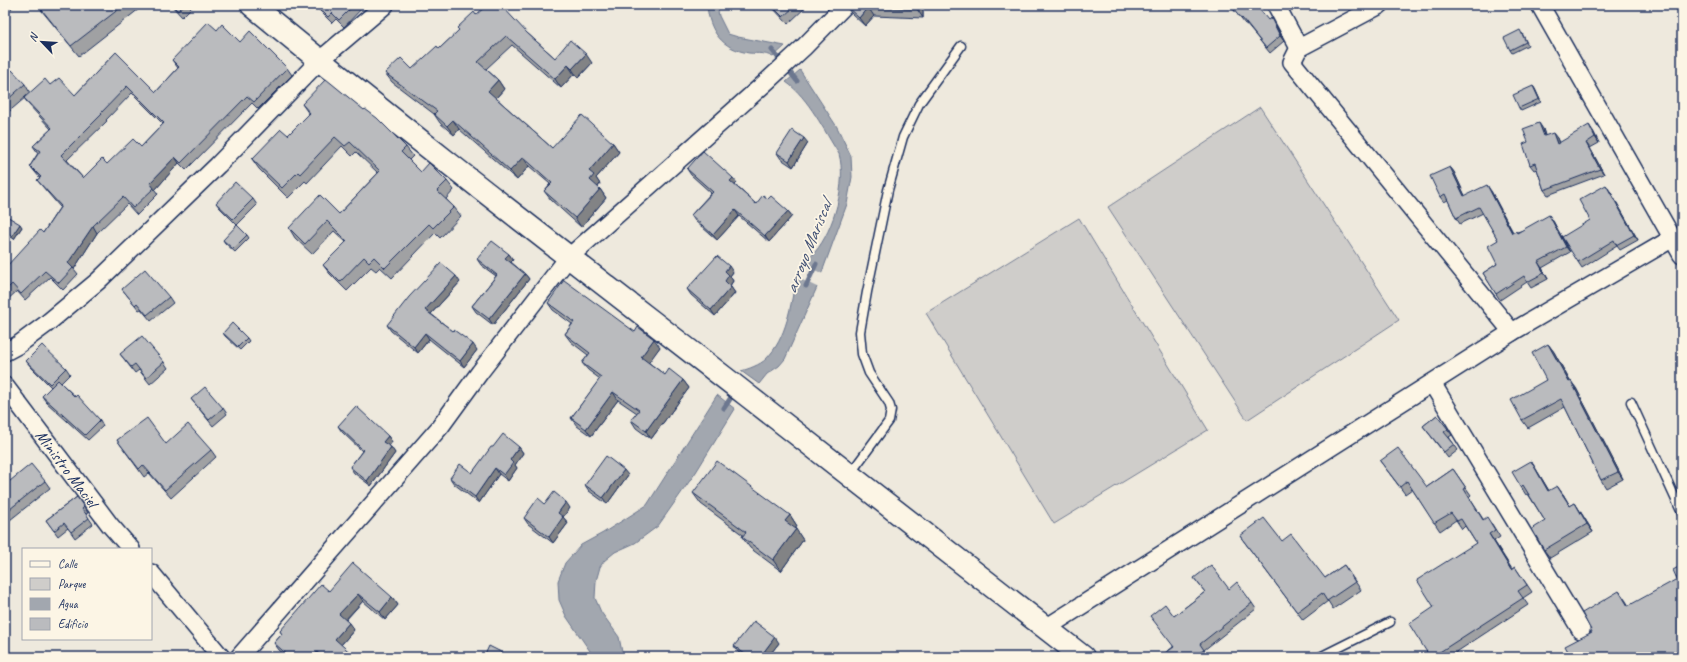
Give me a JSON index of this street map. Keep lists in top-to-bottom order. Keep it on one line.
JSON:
{"streets":{"street":["Ministro Maciel"]},"water":["arroyo Mariscal"],"legend":["Calle","Parque","Agua","Edificio"],"north":"top left"}
